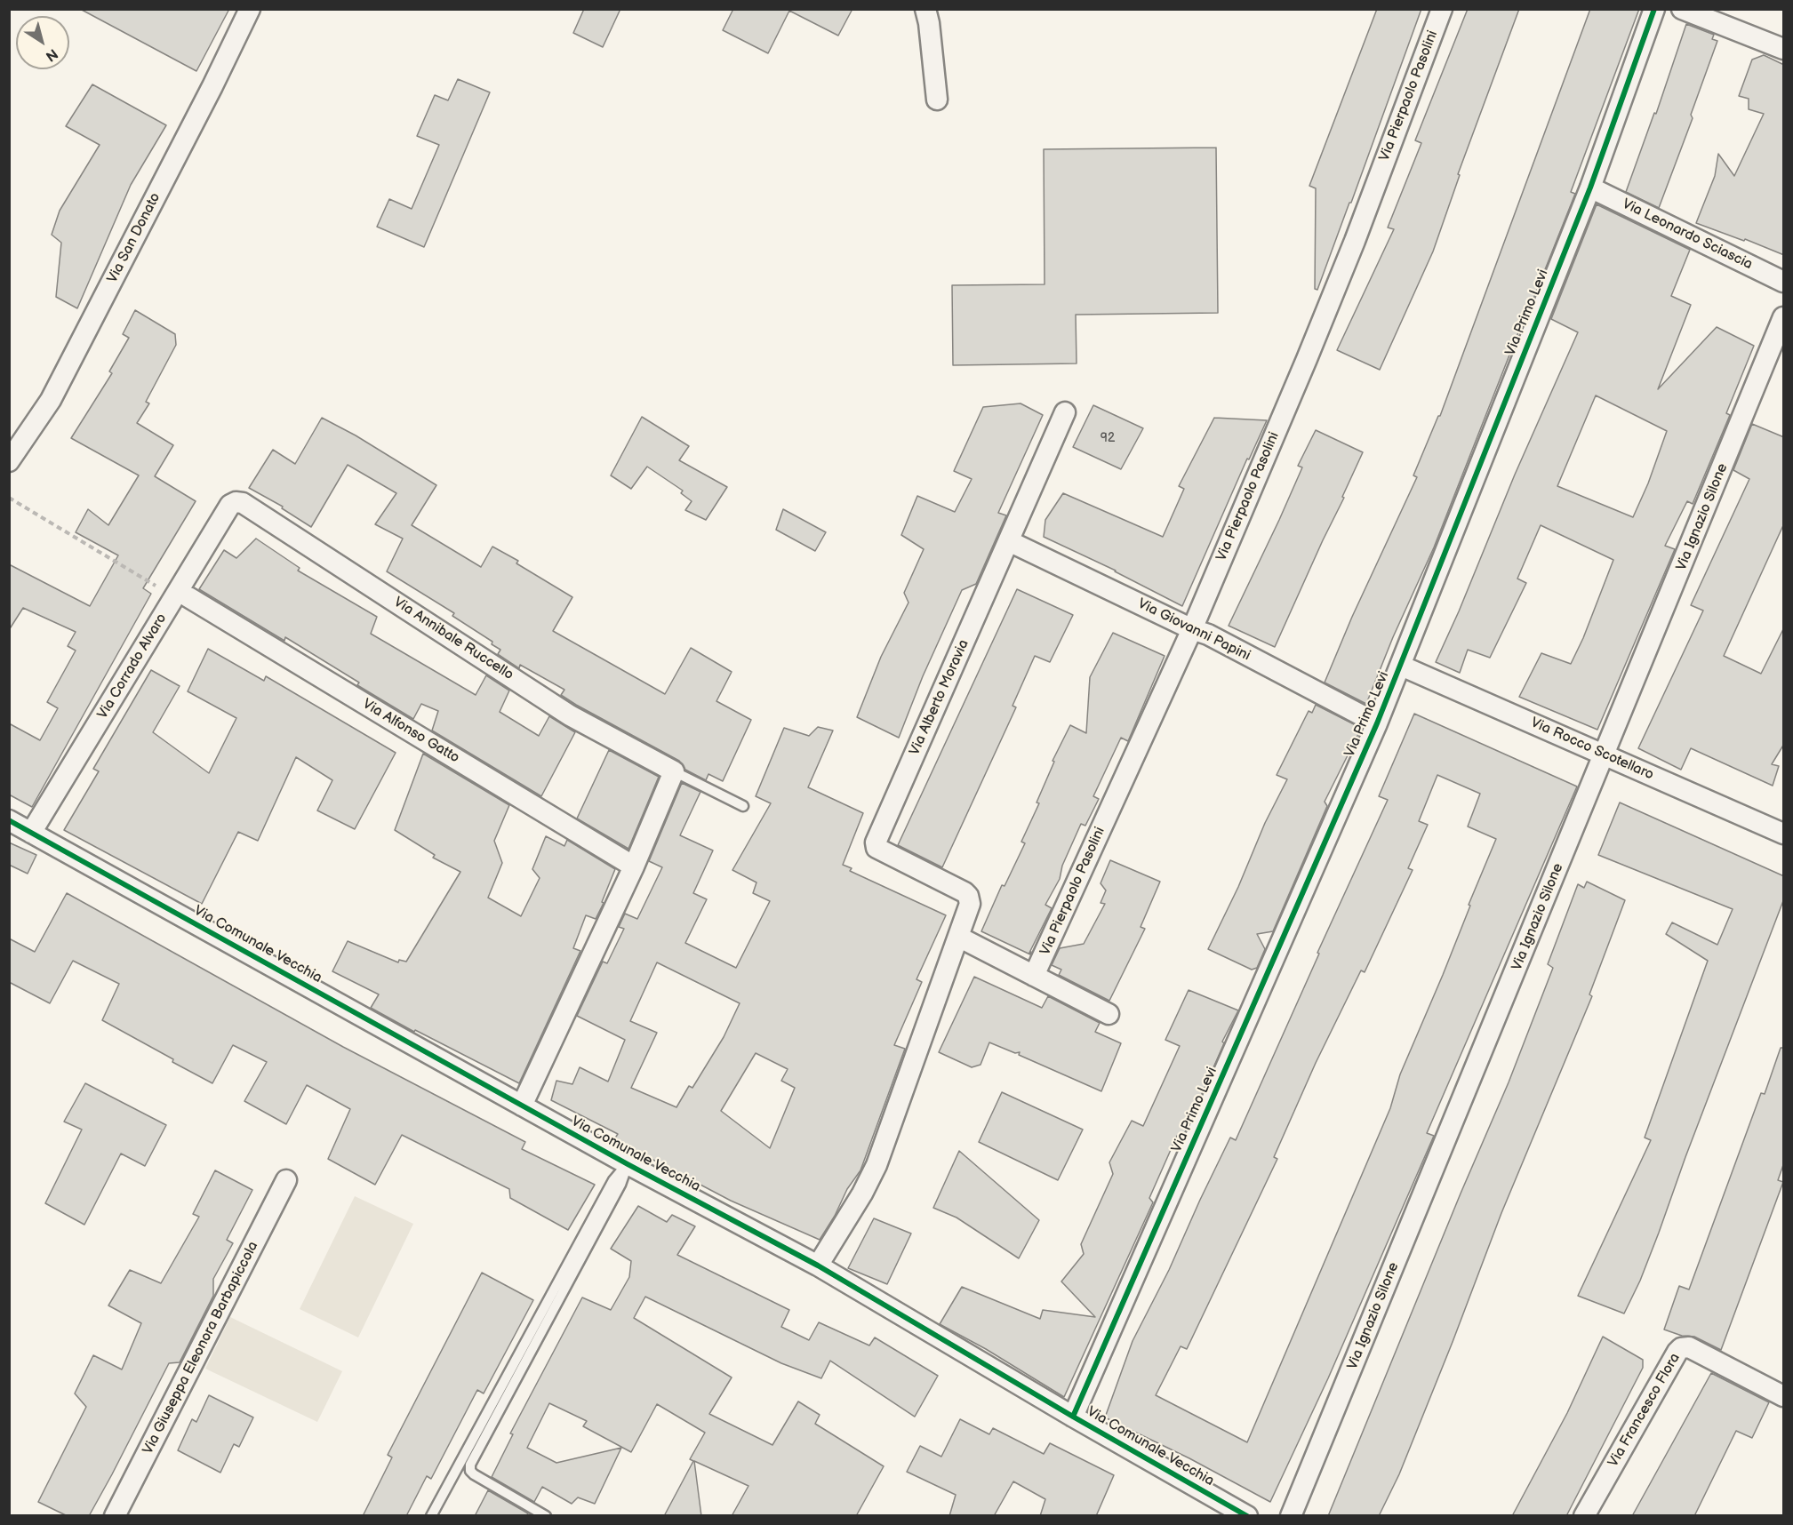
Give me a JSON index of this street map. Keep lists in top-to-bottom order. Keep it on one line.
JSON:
{"streets":{"street":["Via Pierpaolo Pasolini","Via Leonardo Sciascia","Via San Donato","Via Primo Levi","Via Ignazio Silone","Via Giovanni Papini","Via Annibale Ruccello","Via Corrado Alvaro","Via Alberto Moravia","Via Alfonso Gatto","Via Rocco Scotellaro","Via Comunale Vecchia","Via Giuseppa Eleonora Barbapiccola","Via Francesco Flora"]},"crossings":[["Via Pierpaolo Pasolini","Via Giovanni Papini"],["Via Leonardo Sciascia","Via Primo Levi"],["Via Primo Levi","Via Giovanni Papini"],["Via Primo Levi","Via Rocco Scotellaro"],["Via Primo Levi","Via Comunale Vecchia"],["Via Ignazio Silone","Via Rocco Scotellaro"],["Via Giovanni Papini","Via Alberto Moravia"],["Via Annibale Ruccello","Via Corrado Alvaro"],["Via Corrado Alvaro","Via Alfonso Gatto"],["Via Corrado Alvaro","Via Comunale Vecchia"],["Via Alberto Moravia","Via Comunale Vecchia"]],"house_numbers":["92"],"north":"bottom right"}
